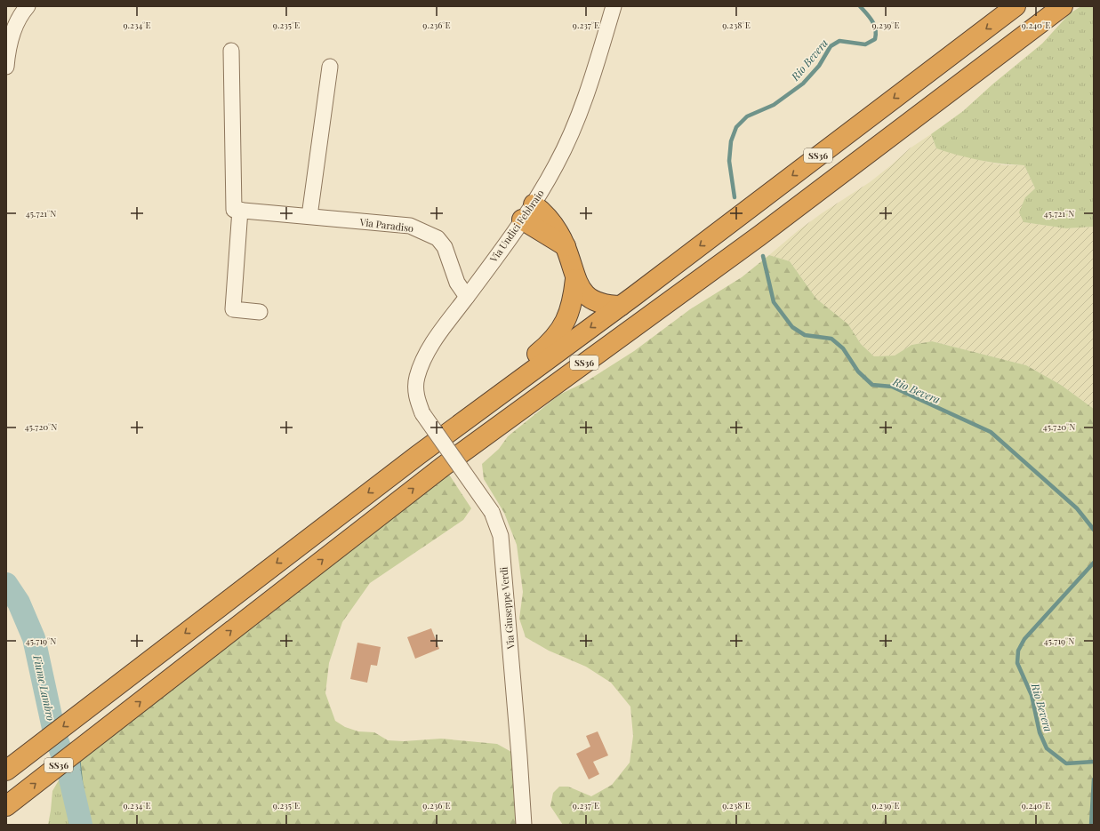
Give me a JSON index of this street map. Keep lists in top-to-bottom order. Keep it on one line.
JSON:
{"streets":{"highway":["SS36"],"street":["Via Paradiso","Via Undici Febbraio","Via Giuseppe Verdi"]},"crossings":[["Via Paradiso","Via Undici Febbraio"],["Via Undici Febbraio","Via Giuseppe Verdi"]],"water":["Rio Bevera","Fiume Lambro"],"coordinates":["9.234°E","9.235°E","9.236°E","9.237°E","9.238°E","9.239°E","9.240°E","45.721°N","45.720°N","45.719°N"]}
